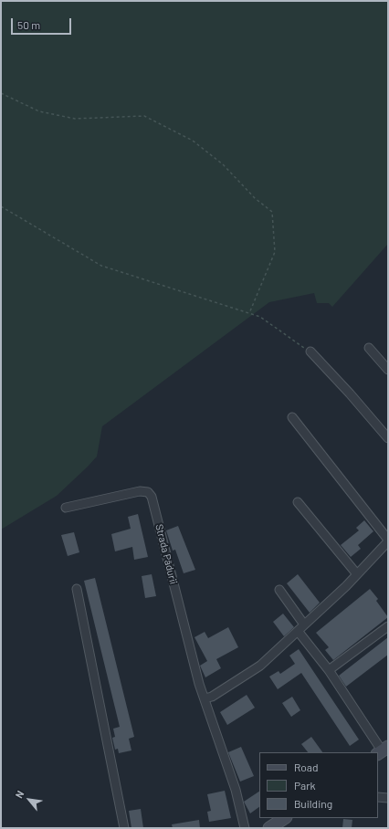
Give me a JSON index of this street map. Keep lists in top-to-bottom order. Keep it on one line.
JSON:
{"streets":{"street":["Strada Pădurii"]},"legend":["Road","Park","Building"],"scale_bar":"50 m","north":"top left"}
